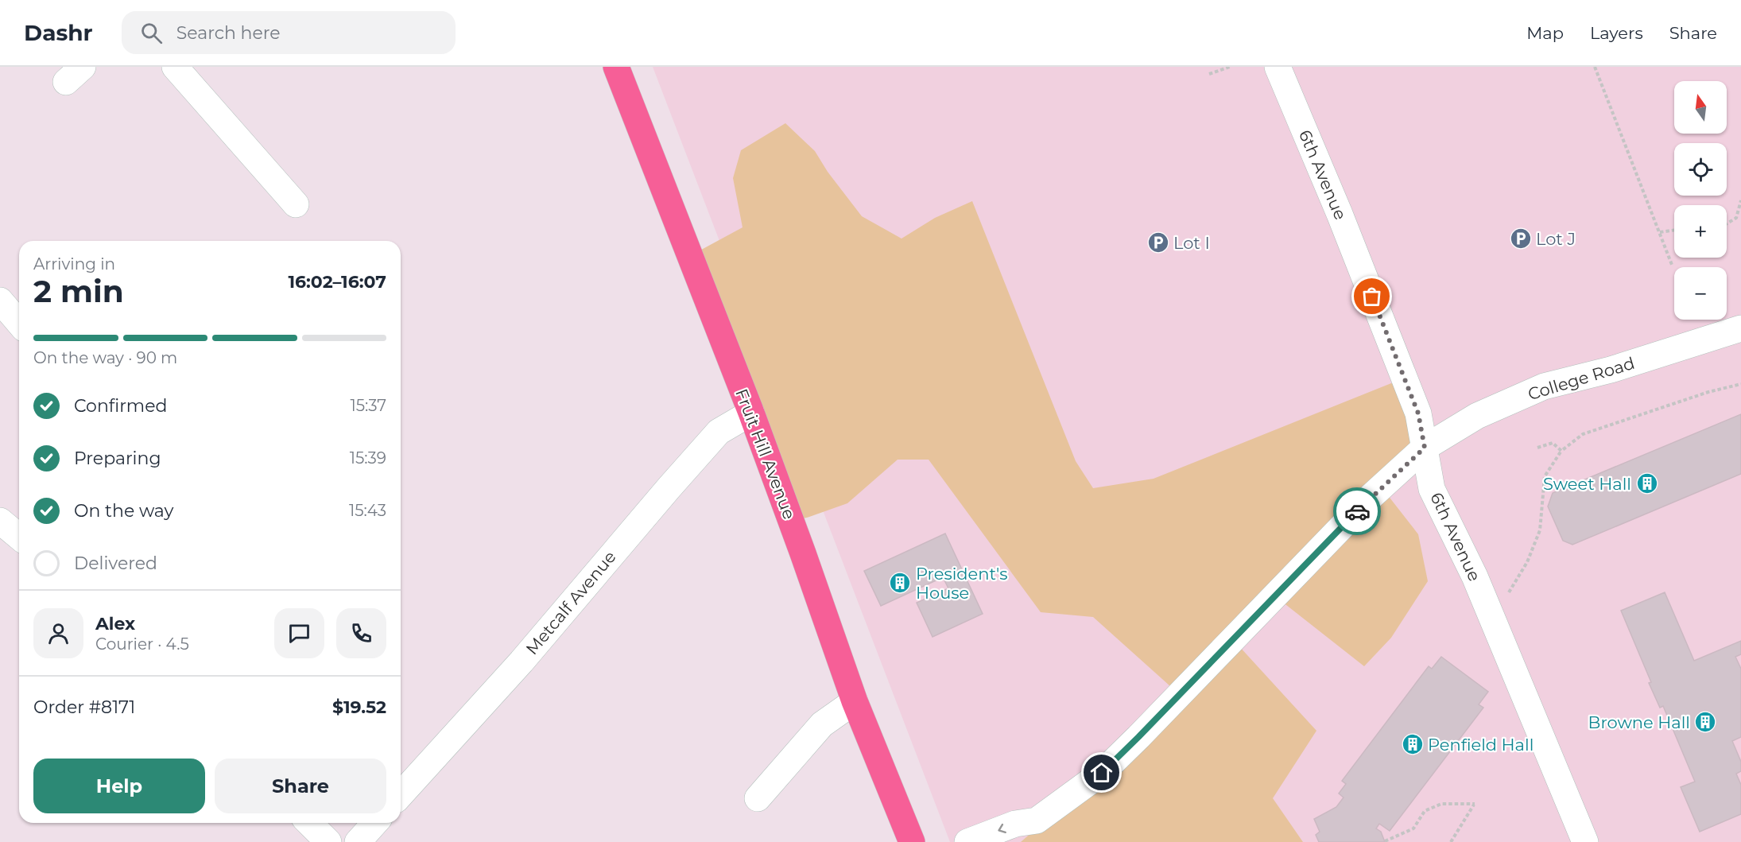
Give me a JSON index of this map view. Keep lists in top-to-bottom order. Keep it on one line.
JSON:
{"streets":{"main road":["Fruit Hill Avenue"],"street":["6th Avenue","College Road","Metcalf Avenue"]},"crossings":[["6th Avenue","College Road"],["Fruit Hill Avenue","Metcalf Avenue"]],"places":{"parking":["Lot J","Lot I"],"building":["Sweet Hall","President's House","Browne Hall","Penfield Hall"]},"north":"top","page":{"header":"Dashr","search":"Search here","nav":["Map","Layers","Share"],"map_buttons":["+","−"],"heading":["2 min","Arriving in","16:02–16:07"],"panel":["Alex","Courier · 4.5","Order #8171","$19.52"],"bar":"On the way · 90 m","list":[["Confirmed","15:37"],["Preparing","15:39"],["On the way","15:43"],"Delivered"],"buttons":["Help","Share"]}}
